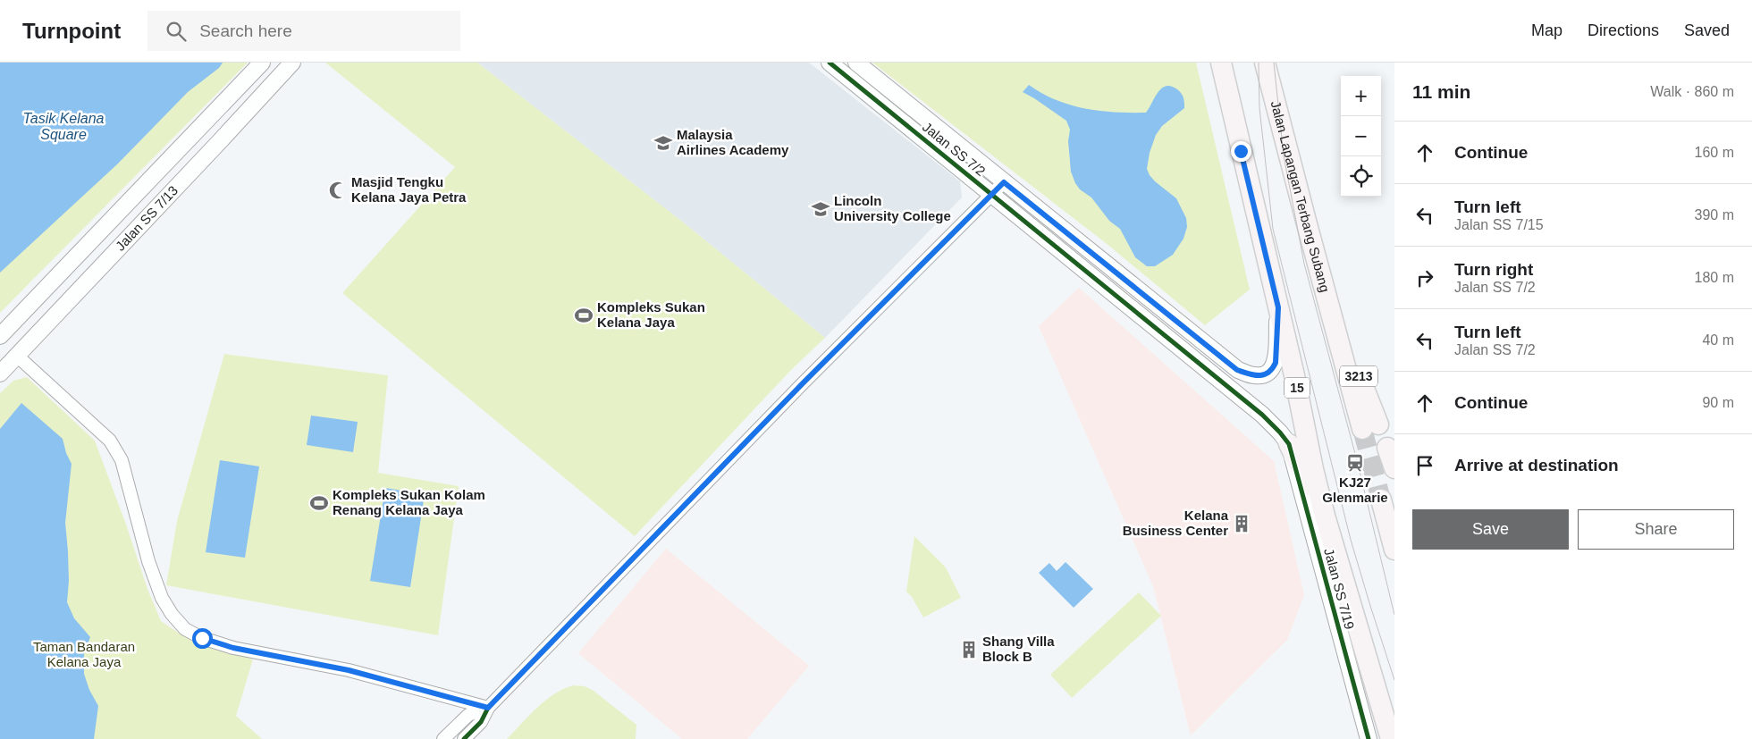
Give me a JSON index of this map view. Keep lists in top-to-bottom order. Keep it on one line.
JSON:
{"streets":{"main road":["Jalan Lapangan Terbang Subang","3213","15"],"street":["Jalan SS 7/2","Jalan SS 7/13","Jalan SS 7/19"]},"crossings":[["Jalan SS 7/2","15"],["Jalan SS 7/2","Jalan SS 7/19"]],"water":["Tasik Kelana Square"],"parks":["Taman Bandaran Kelana Jaya"],"places":{"school or university":["Malaysia Airlines Academy","Lincoln University College"],"mosque":["Masjid Tengku Kelana Jaya Petra"],"sports":["Kompleks Sukan Kelana Jaya","Kompleks Sukan Kolam Renang Kelana Jaya"],"station":["KJ27 Glenmarie"],"building":["Kelana Business Center","Shang Villa Block B"]},"page":{"header":"Turnpoint","search":"Search here","nav":["Map","Directions","Saved"],"heading":["11 min","Walk · 860 m"],"map_buttons":["+","−"],"list":[["Continue","160 m"],["Turn left","Jalan SS 7/15","390 m"],["Turn right","Jalan SS 7/2","180 m"],["Turn left","Jalan SS 7/2","40 m"],["Continue","90 m"],"Arrive at destination"],"buttons":["Save","Share"]}}
